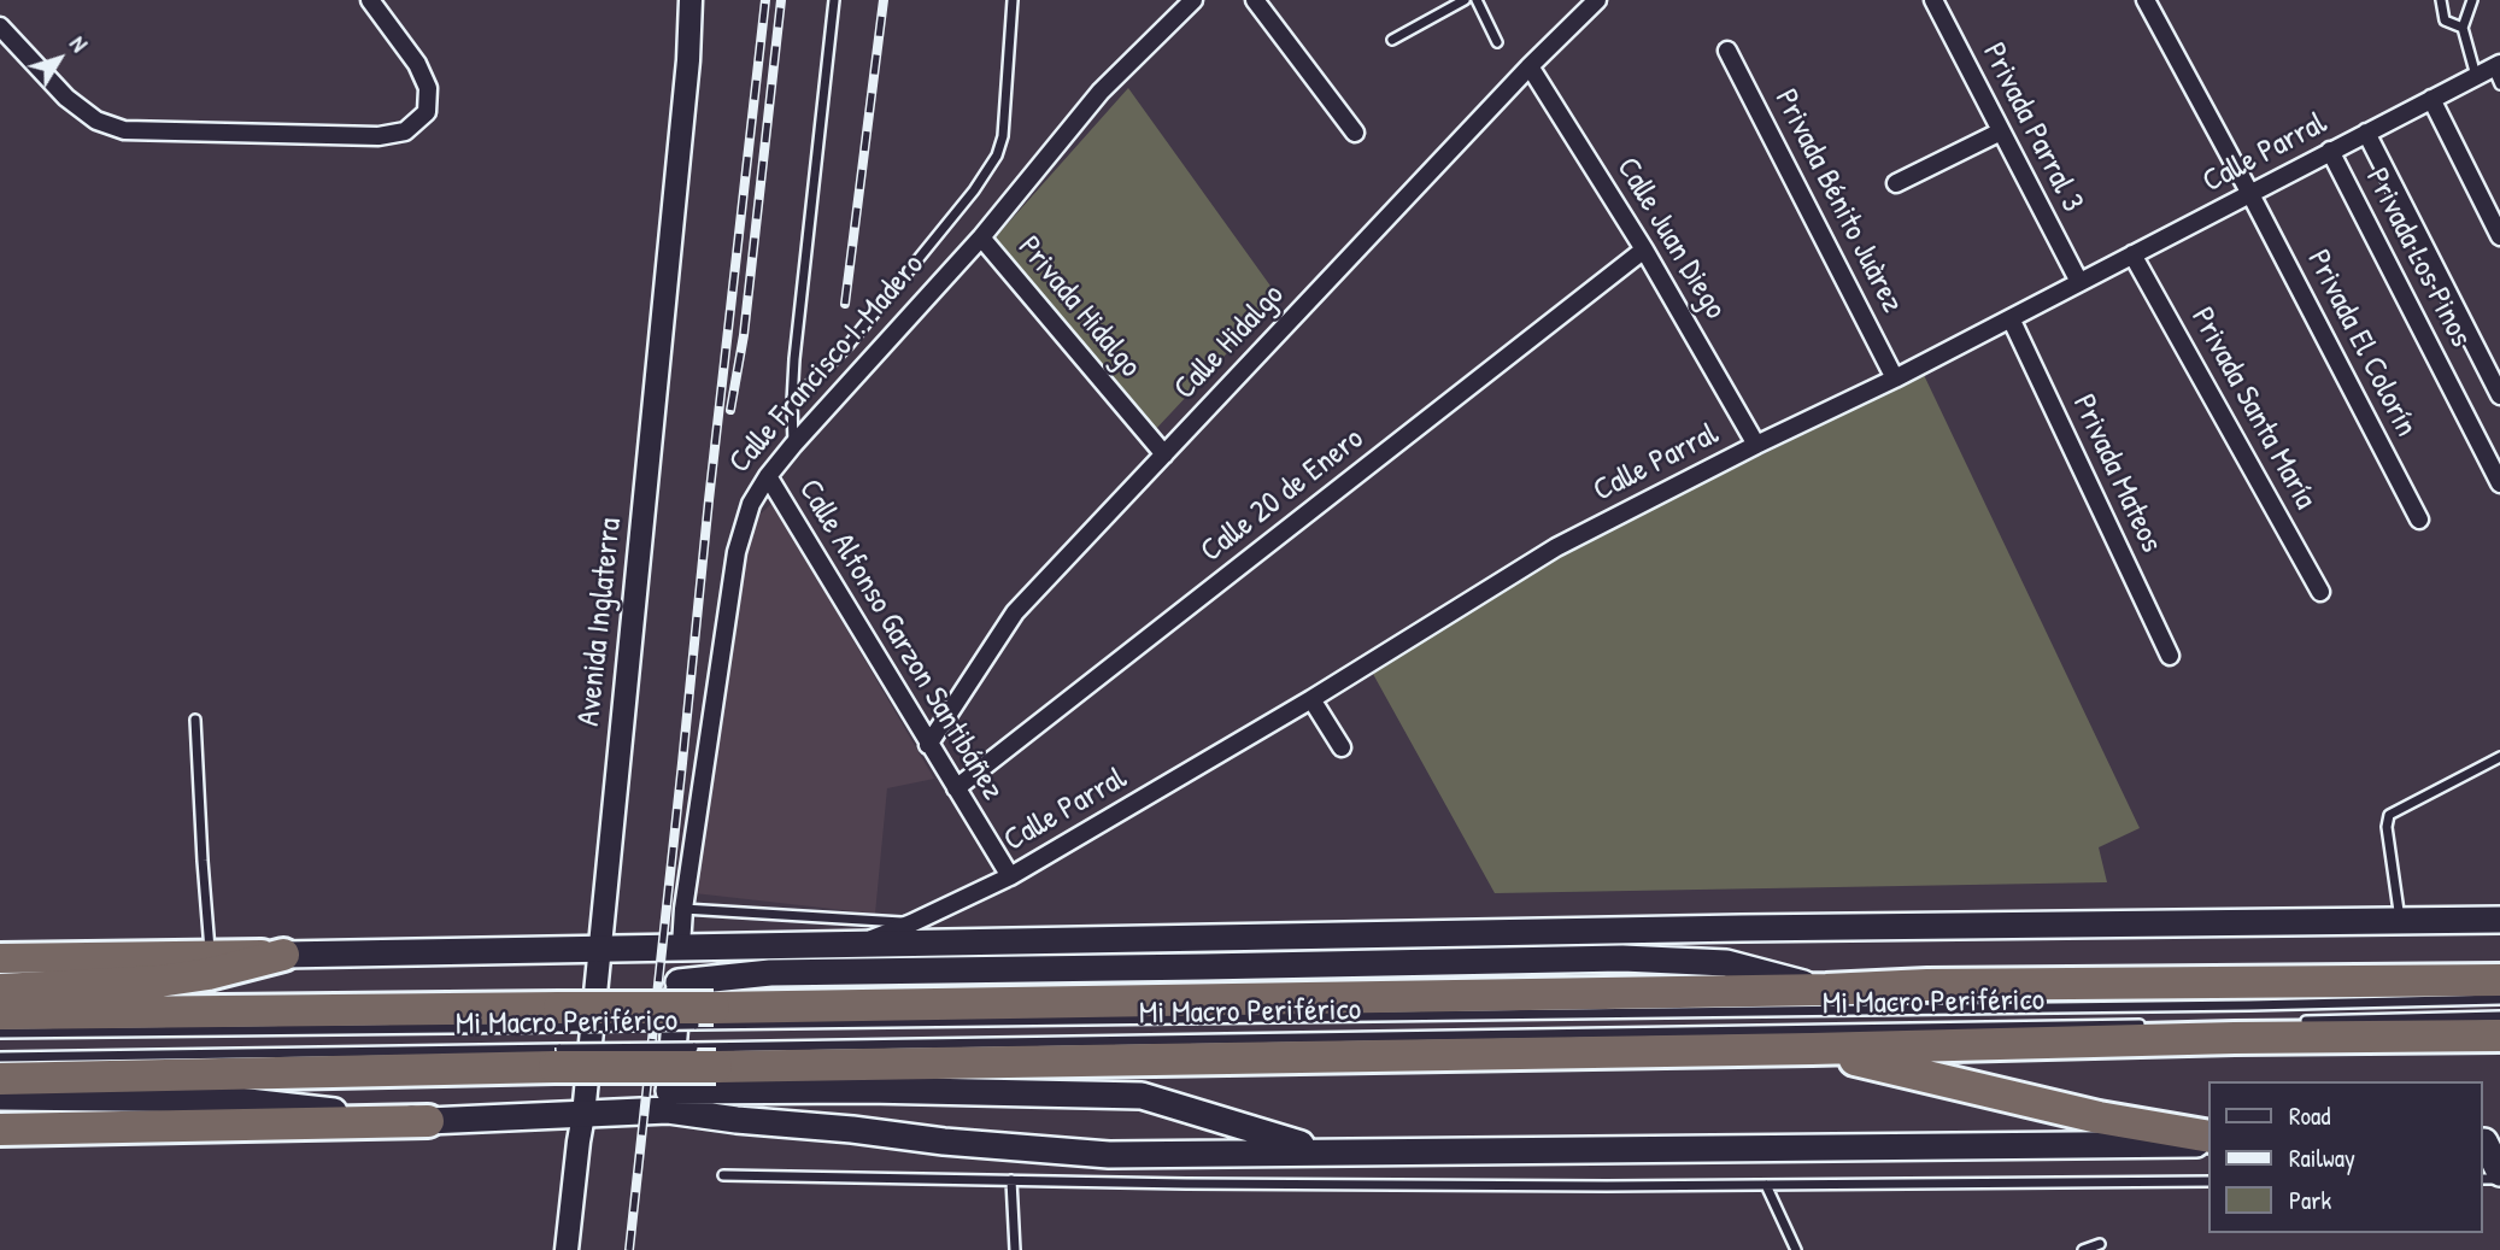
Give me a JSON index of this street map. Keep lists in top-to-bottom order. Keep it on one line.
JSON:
{"streets":{"main road":["Calle Francisco I. Madero"],"street":["Privada Parral 3","Calle Parral","Privada Bénito Juàrez","Calle Juan Diego","Privada Los Pinos","Privada Hidalgo","Calle Hidalgo","Privada El Colorín","Privada Santa María","Privada Mateos","Calle 20 de Enero","Avenida Inglaterra","Calle Alfonso Garzon Santibáñez"],"lane":["Mi Macro Periférico"]},"crossings":[["Privada Parral 3","Calle Parral"],["Calle Parral","Privada Bénito Juàrez"],["Calle Parral","Calle Juan Diego"],["Calle Parral","Privada Los Pinos"],["Calle Parral","Privada El Colorín"],["Calle Parral","Privada Santa María"],["Calle Parral","Privada Mateos"],["Calle Parral","Calle Alfonso Garzon Santibáñez"],["Calle Juan Diego","Calle Hidalgo"],["Calle Juan Diego","Calle 20 de Enero"],["Privada Hidalgo","Calle Hidalgo"],["Privada Hidalgo","Calle Francisco I. Madero"],["Calle Hidalgo","Calle Alfonso Garzon Santibáñez"],["Calle Francisco I. Madero","Calle Alfonso Garzon Santibáñez"],["Calle 20 de Enero","Calle Alfonso Garzon Santibáñez"]],"legend":["Road","Railway","Park"],"north":"top right"}
